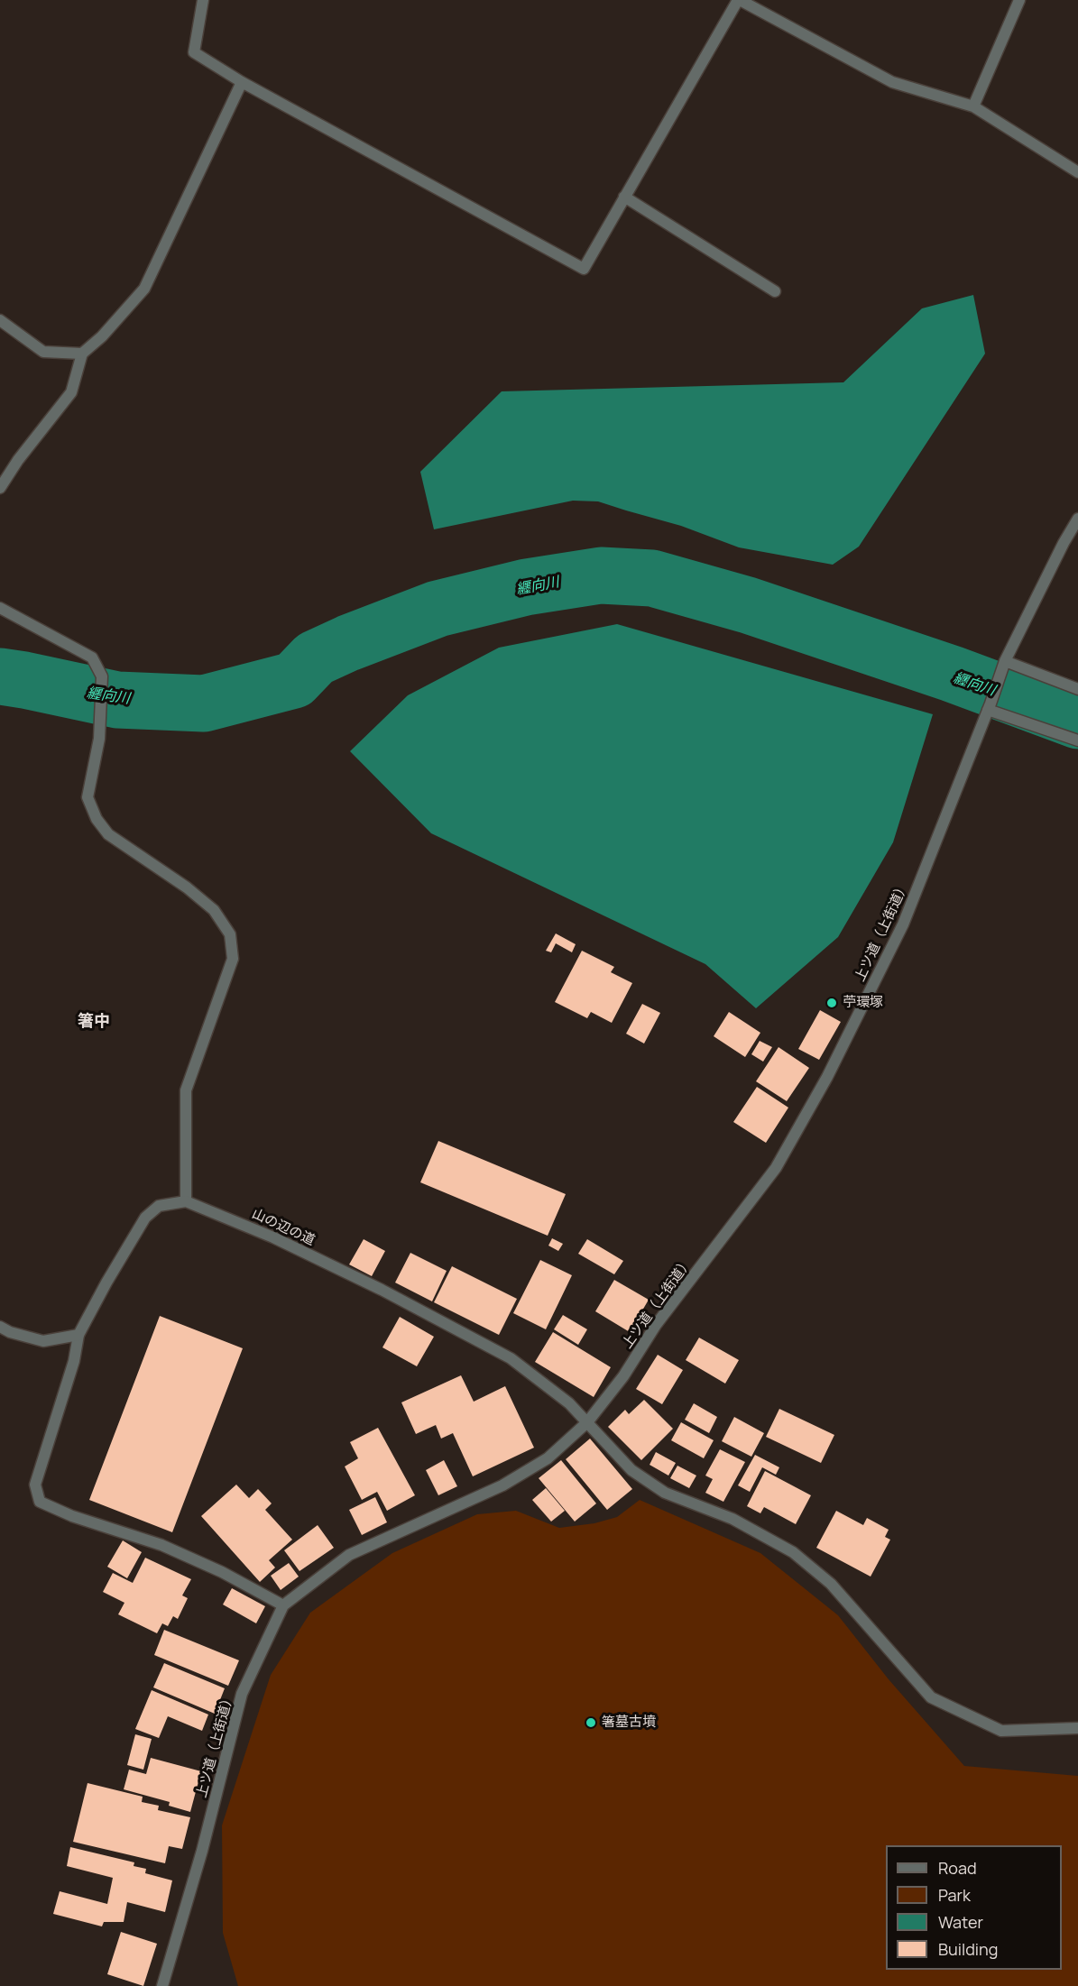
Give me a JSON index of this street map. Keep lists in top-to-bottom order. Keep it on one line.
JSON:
{"streets":{"street":["上ツ道（上街道）","山の辺の道"]},"crossings":[["上ツ道（上街道）","山の辺の道"]],"districts":["箸中"],"water":["纒向川"],"places":["苧環塚","箸墓古墳"],"legend":["Road","Park","Water","Building"]}
